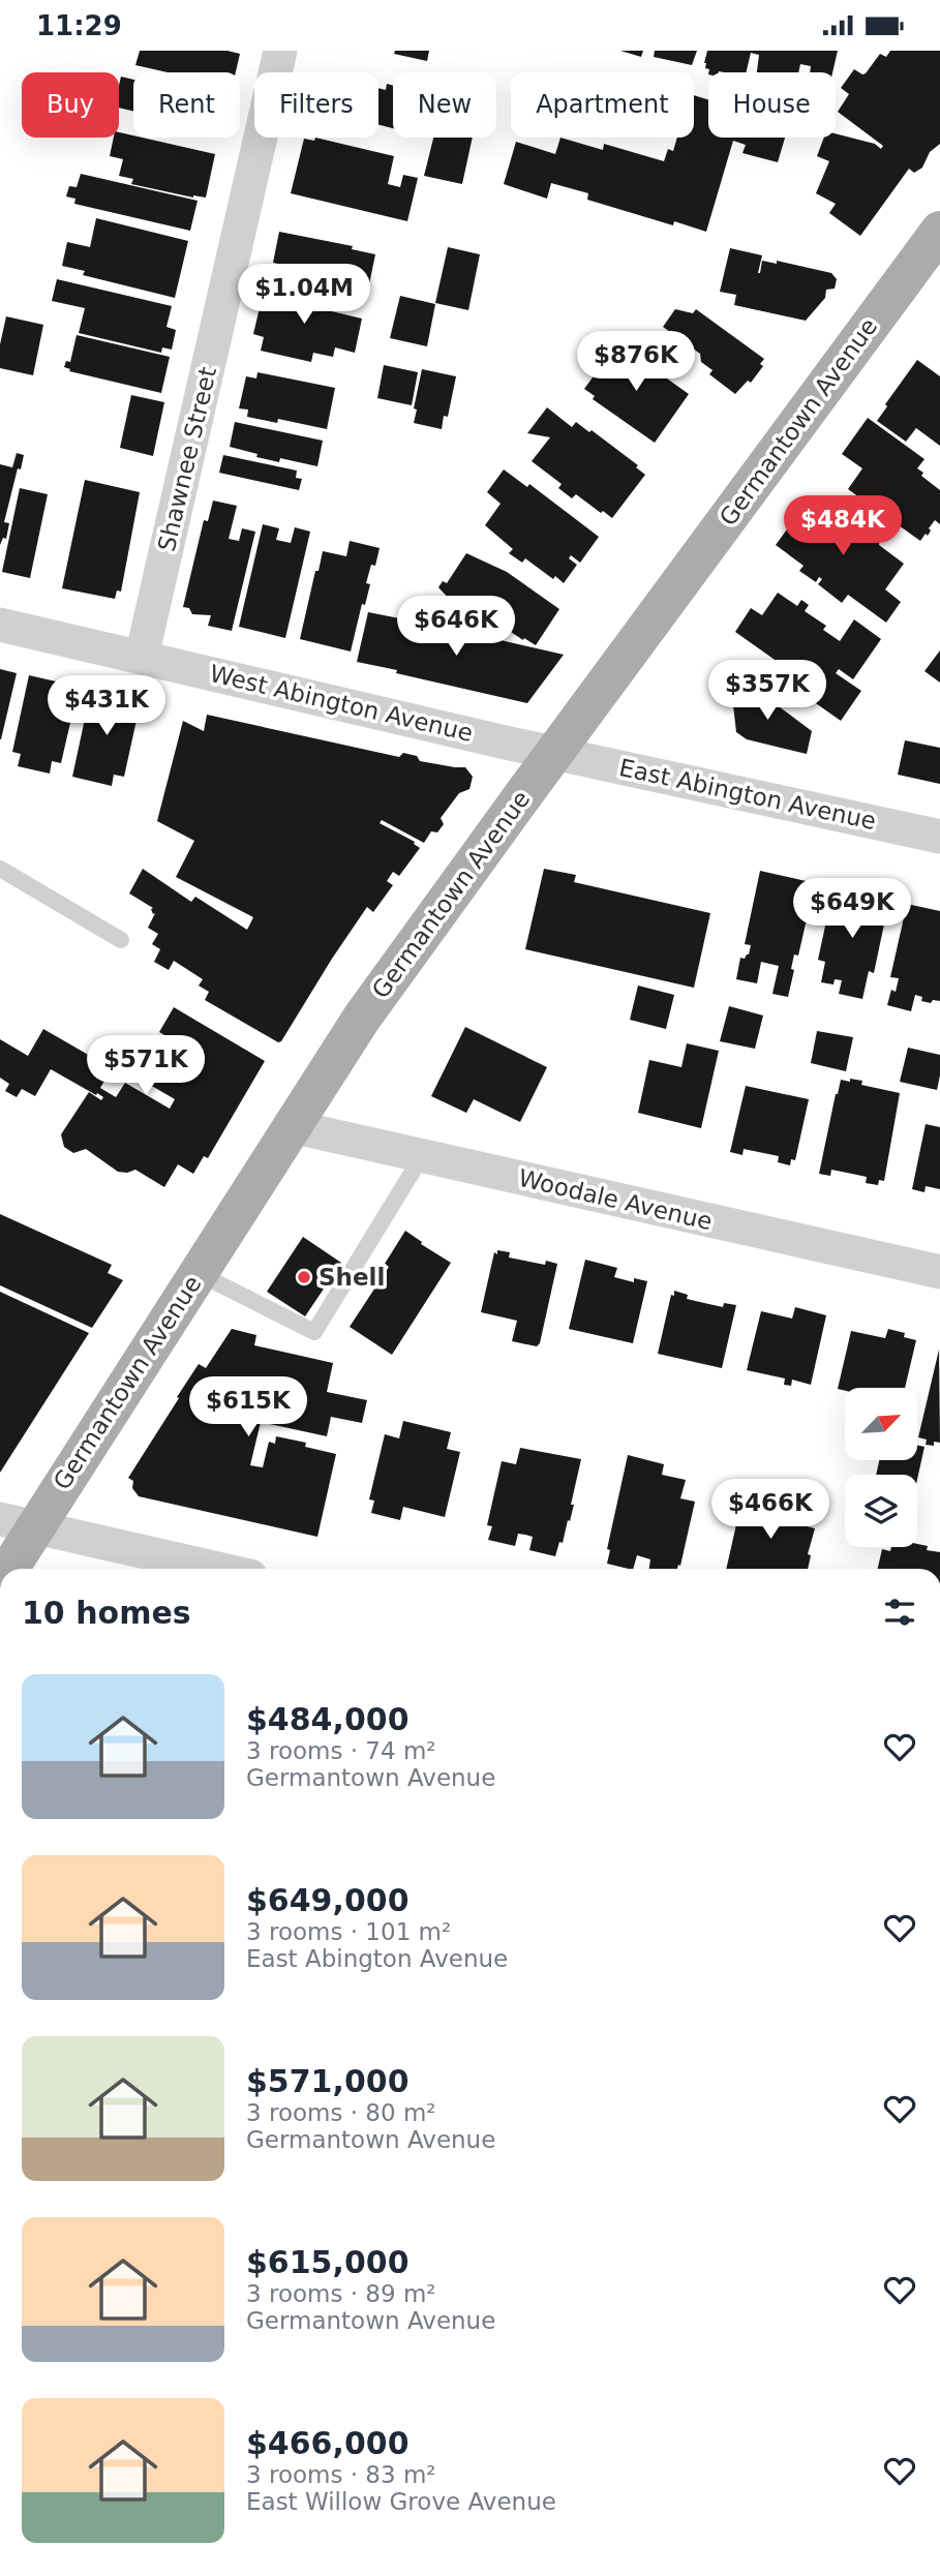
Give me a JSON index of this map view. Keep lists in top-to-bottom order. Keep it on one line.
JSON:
{"streets":{"main road":["Germantown Avenue"],"street":["Shawnee Street","West Abington Avenue","East Abington Avenue","Woodale Avenue"]},"crossings":[["Germantown Avenue","West Abington Avenue"],["Germantown Avenue","East Abington Avenue"],["Germantown Avenue","Woodale Avenue"],["Shawnee Street","West Abington Avenue"],["West Abington Avenue","East Abington Avenue"]],"places":["Shell"],"north":"top right","page":{"status":"11:29","chip":["Buy","Rent","Filters","New","Apartment","House"],"price":["$1.04M","$876K","$484K","$646K","$357K","$431K","$649K","$571K","$615K","$466K"],"heading":"10 homes","list":[{"name":"$484,000","note":"3 rooms · 74 m² · Germantown Avenue"},{"name":"$649,000","note":"3 rooms · 101 m² · East Abington Avenue"},{"name":"$571,000","note":"3 rooms · 80 m² · Germantown Avenue"},{"name":"$615,000","note":"3 rooms · 89 m² · Germantown Avenue"},{"name":"$466,000","note":"3 rooms · 83 m² · East Willow Grove Avenue"}]}}
